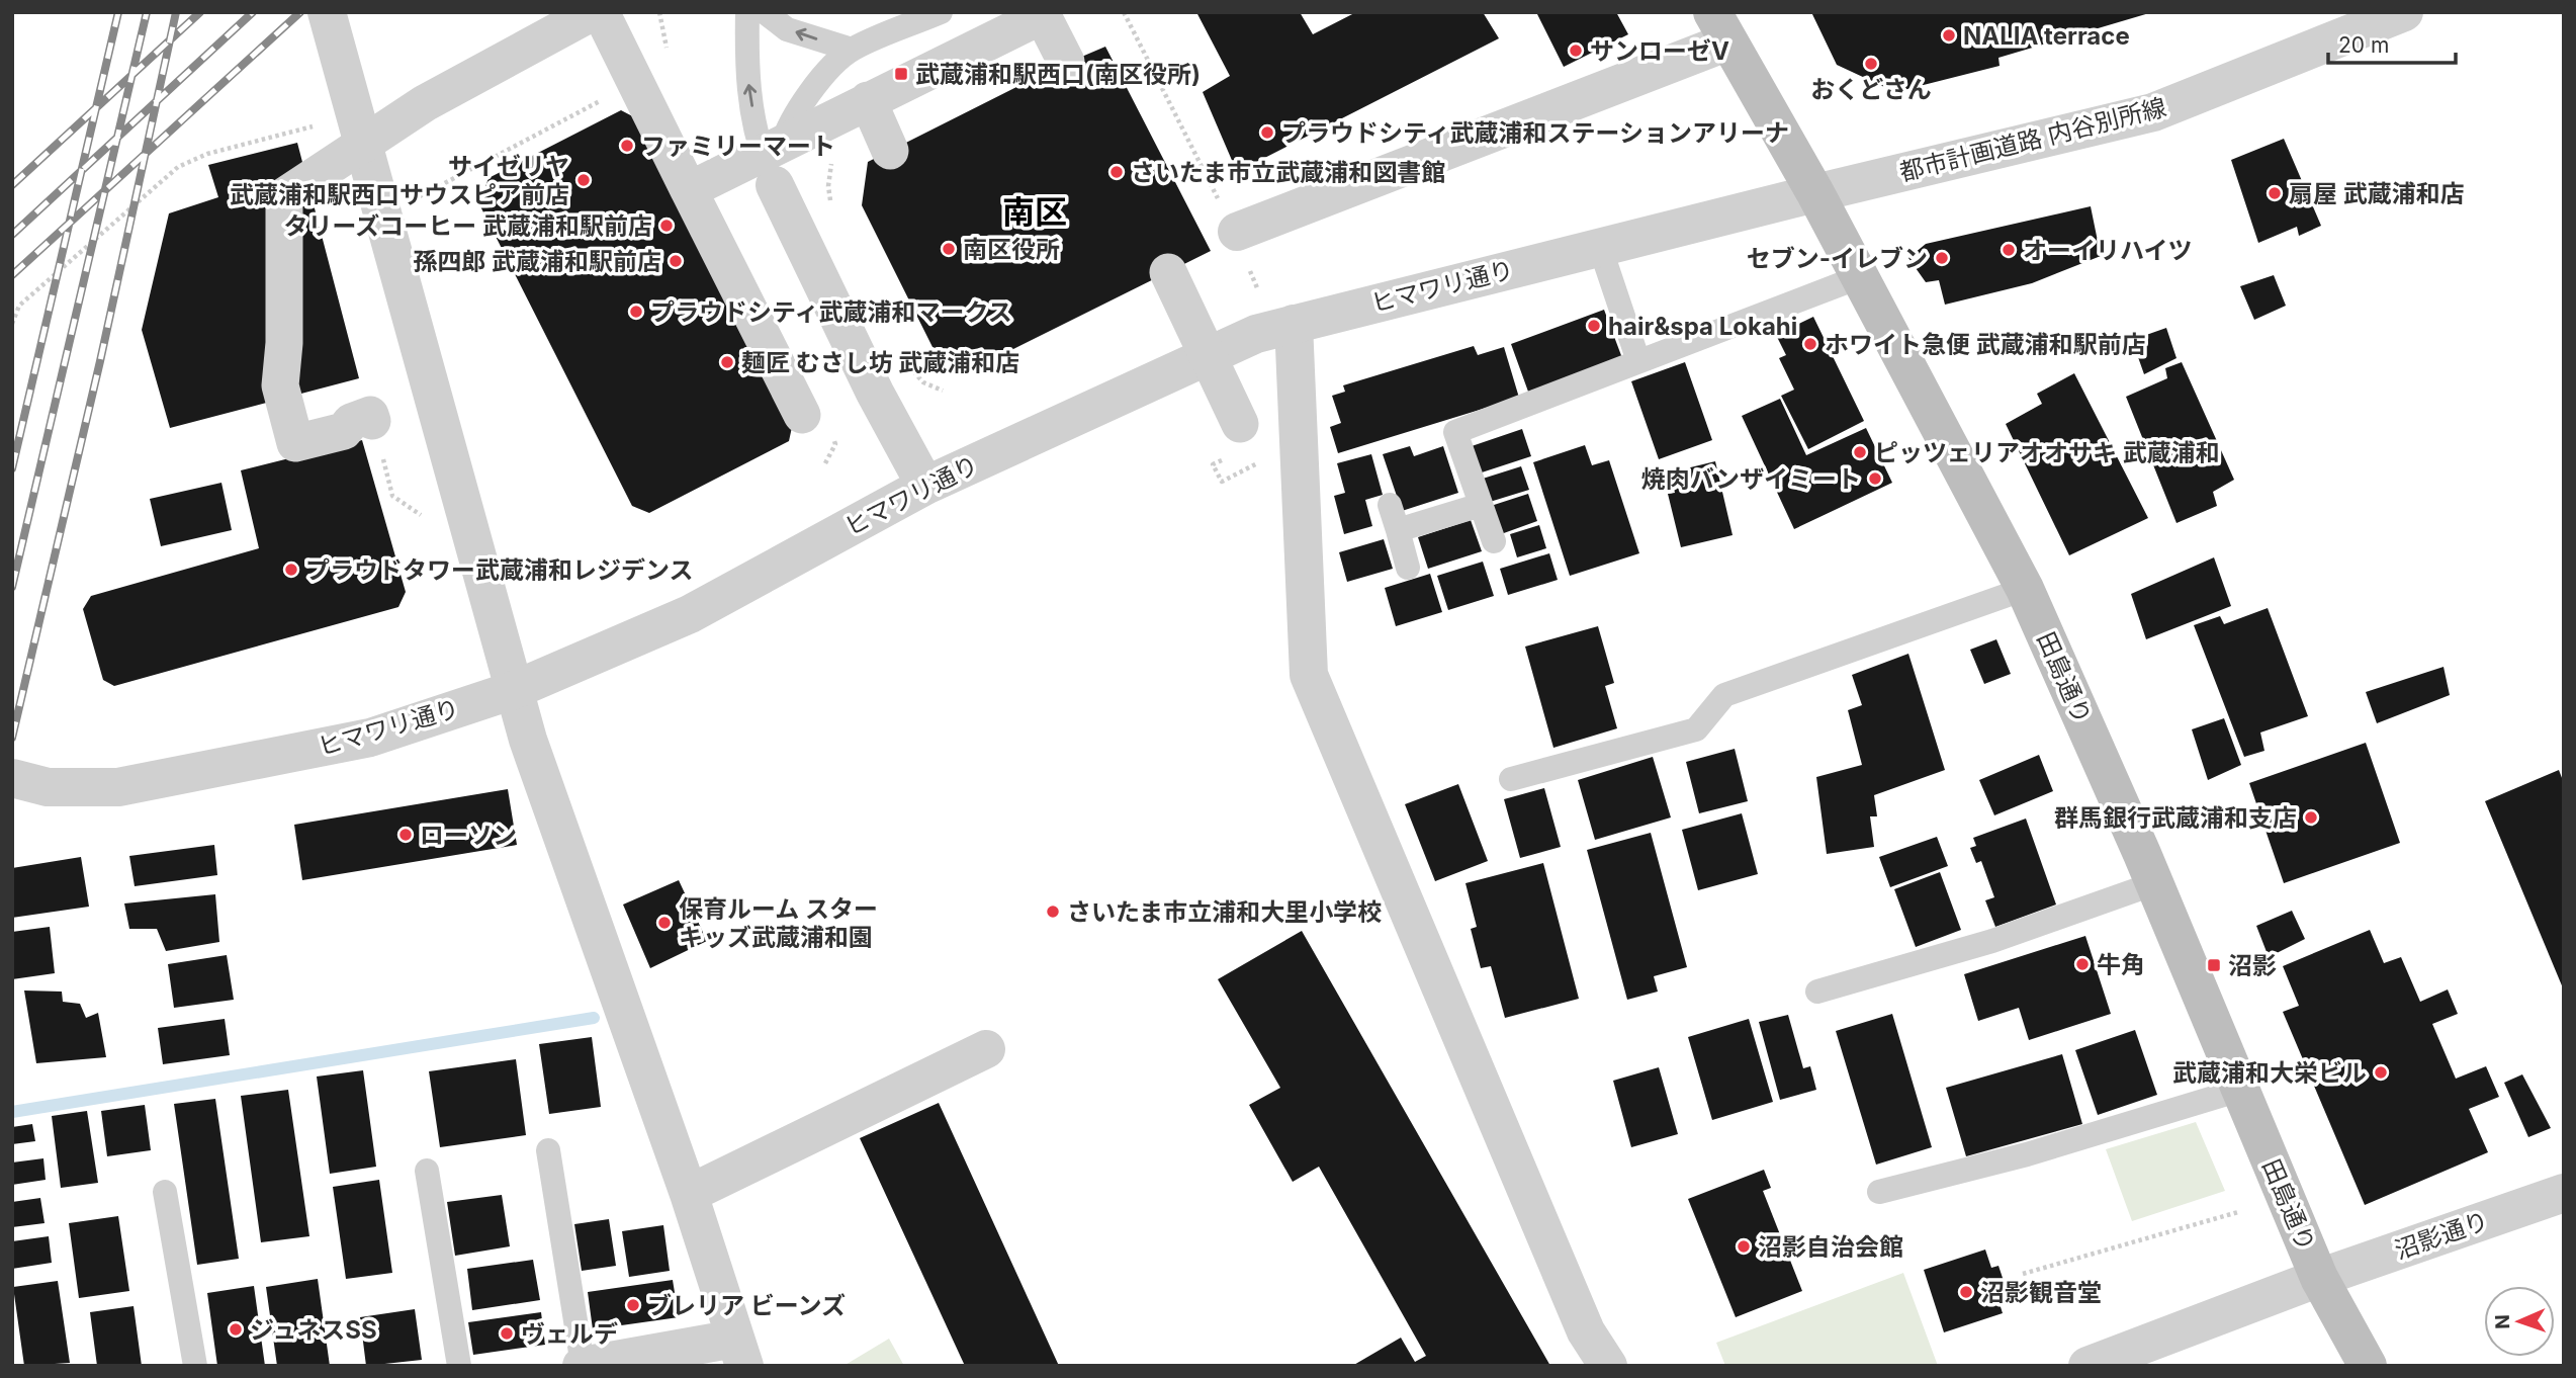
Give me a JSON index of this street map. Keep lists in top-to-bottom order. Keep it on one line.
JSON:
{"streets":{"main road":["田島通り"],"street":["都市計画道路 内谷別所線","ヒマワリ通り","沼影通り"]},"crossings":[["都市計画道路 内谷別所線","ヒマワリ通り"],["都市計画道路 内谷別所線","田島通り"],["ヒマワリ通り","田島通り"],["田島通り","沼影通り"]],"districts":["南区"],"places":{"other":["NALIA terrace","サンローゼⅤ","おくどさん","プラウドシティ武蔵浦和ステーションアリーナ","ファミリーマート","さいたま市立武蔵浦和図書館","サイゼリヤ 武蔵浦和駅西口サウスピア前店","扇屋 武蔵浦和店","タリーズコーヒー 武蔵浦和駅前店","南区役所","オーイリハイツ","セブン-イレブン","孫四郎 武蔵浦和駅前店","プラウドシティ武蔵浦和マークス","hair&spa Lokahi","ホワイト急便 武蔵浦和駅前店","麺匠 むさし坊 武蔵浦和店","ピッツェリアオオサキ 武蔵浦和","焼肉バンザイミート","プラウドタワー武蔵浦和レジデンス","群馬銀行武蔵浦和支店","ローソン","さいたま市立浦和大里小学校","保育ルーム スター キッズ武蔵浦和園","牛角","武蔵浦和大栄ビル","沼影自治会館","沼影観音堂","ブレリア ビーンズ","ジュネスSS","ヴェルデ"],"transit":["武蔵浦和駅西口(南区役所)","沼影"]},"scale_bar":"20 m","north":"left"}
